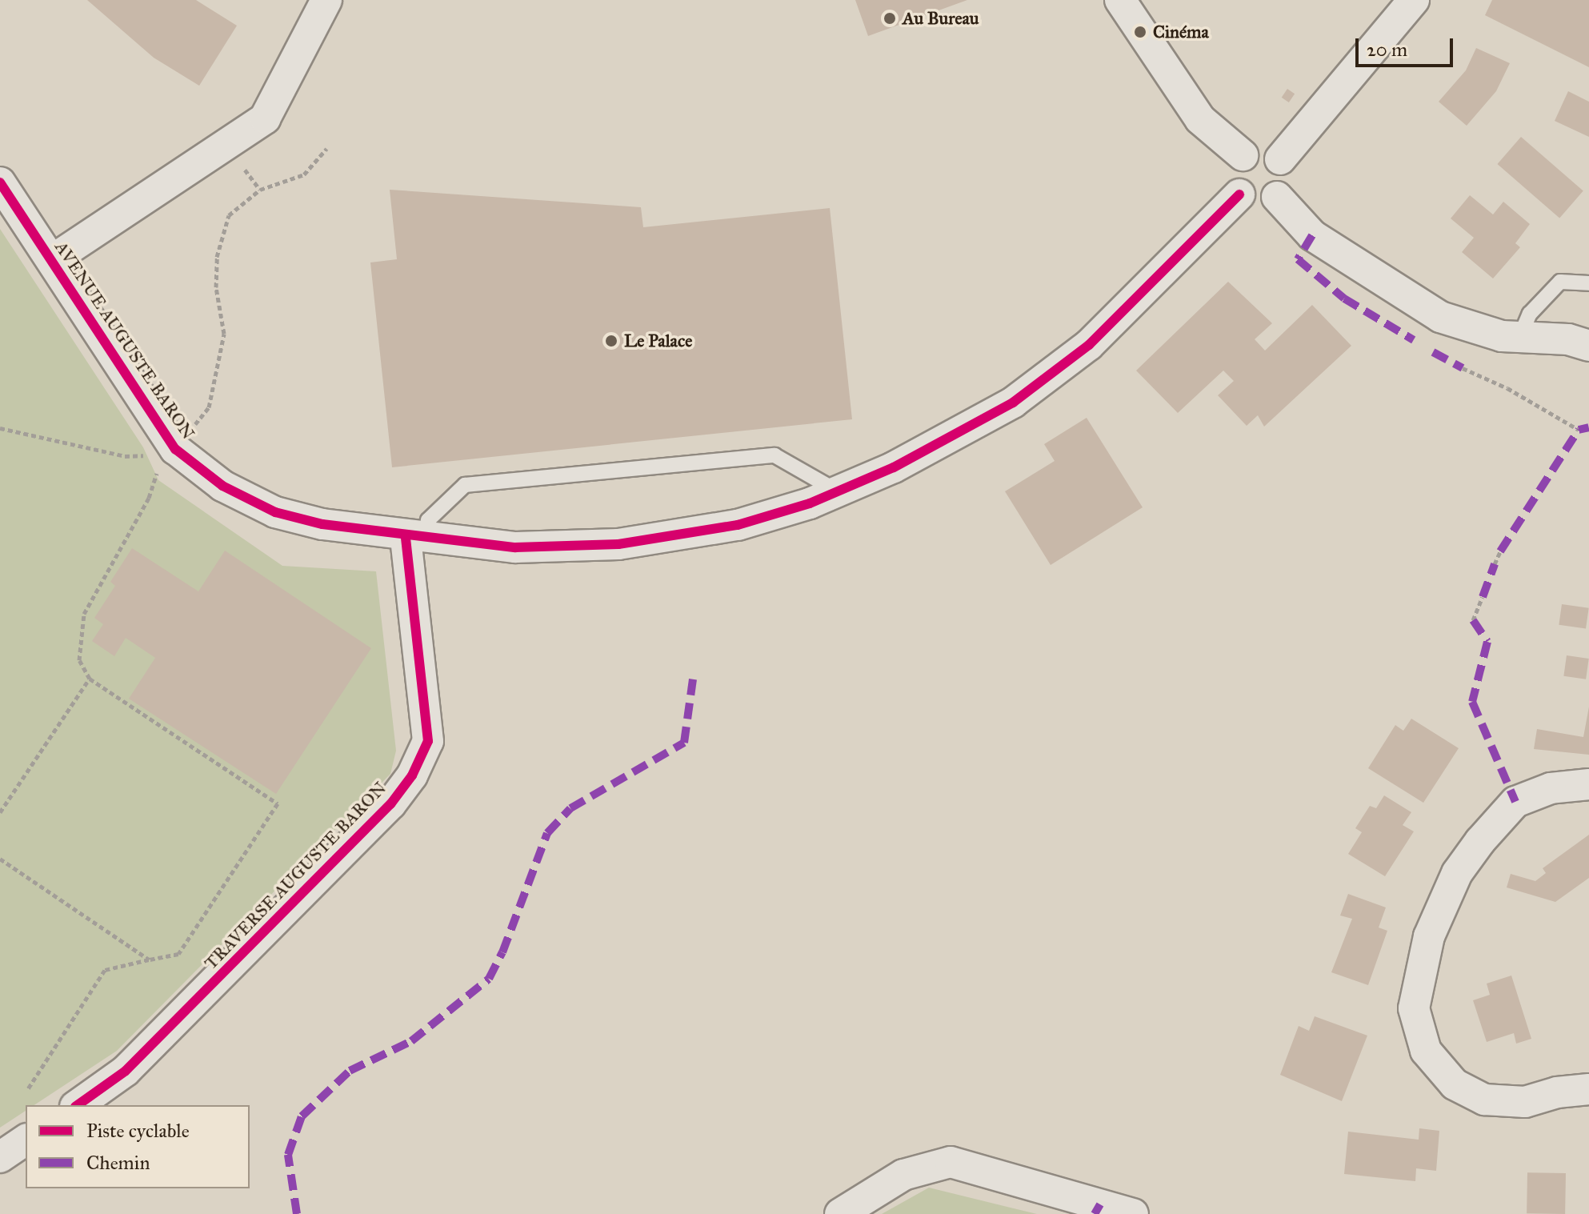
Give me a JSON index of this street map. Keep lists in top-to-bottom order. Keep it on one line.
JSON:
{"streets":{"street":["AVENUE AUGUSTE BARON","TRAVERSE AUGUSTE BARON"]},"crossings":[["AVENUE AUGUSTE BARON","TRAVERSE AUGUSTE BARON"]],"places":["Au Bureau","Cinéma","Le Palace"],"legend":["Piste cyclable","Chemin"],"scale_bar":"20 m"}
